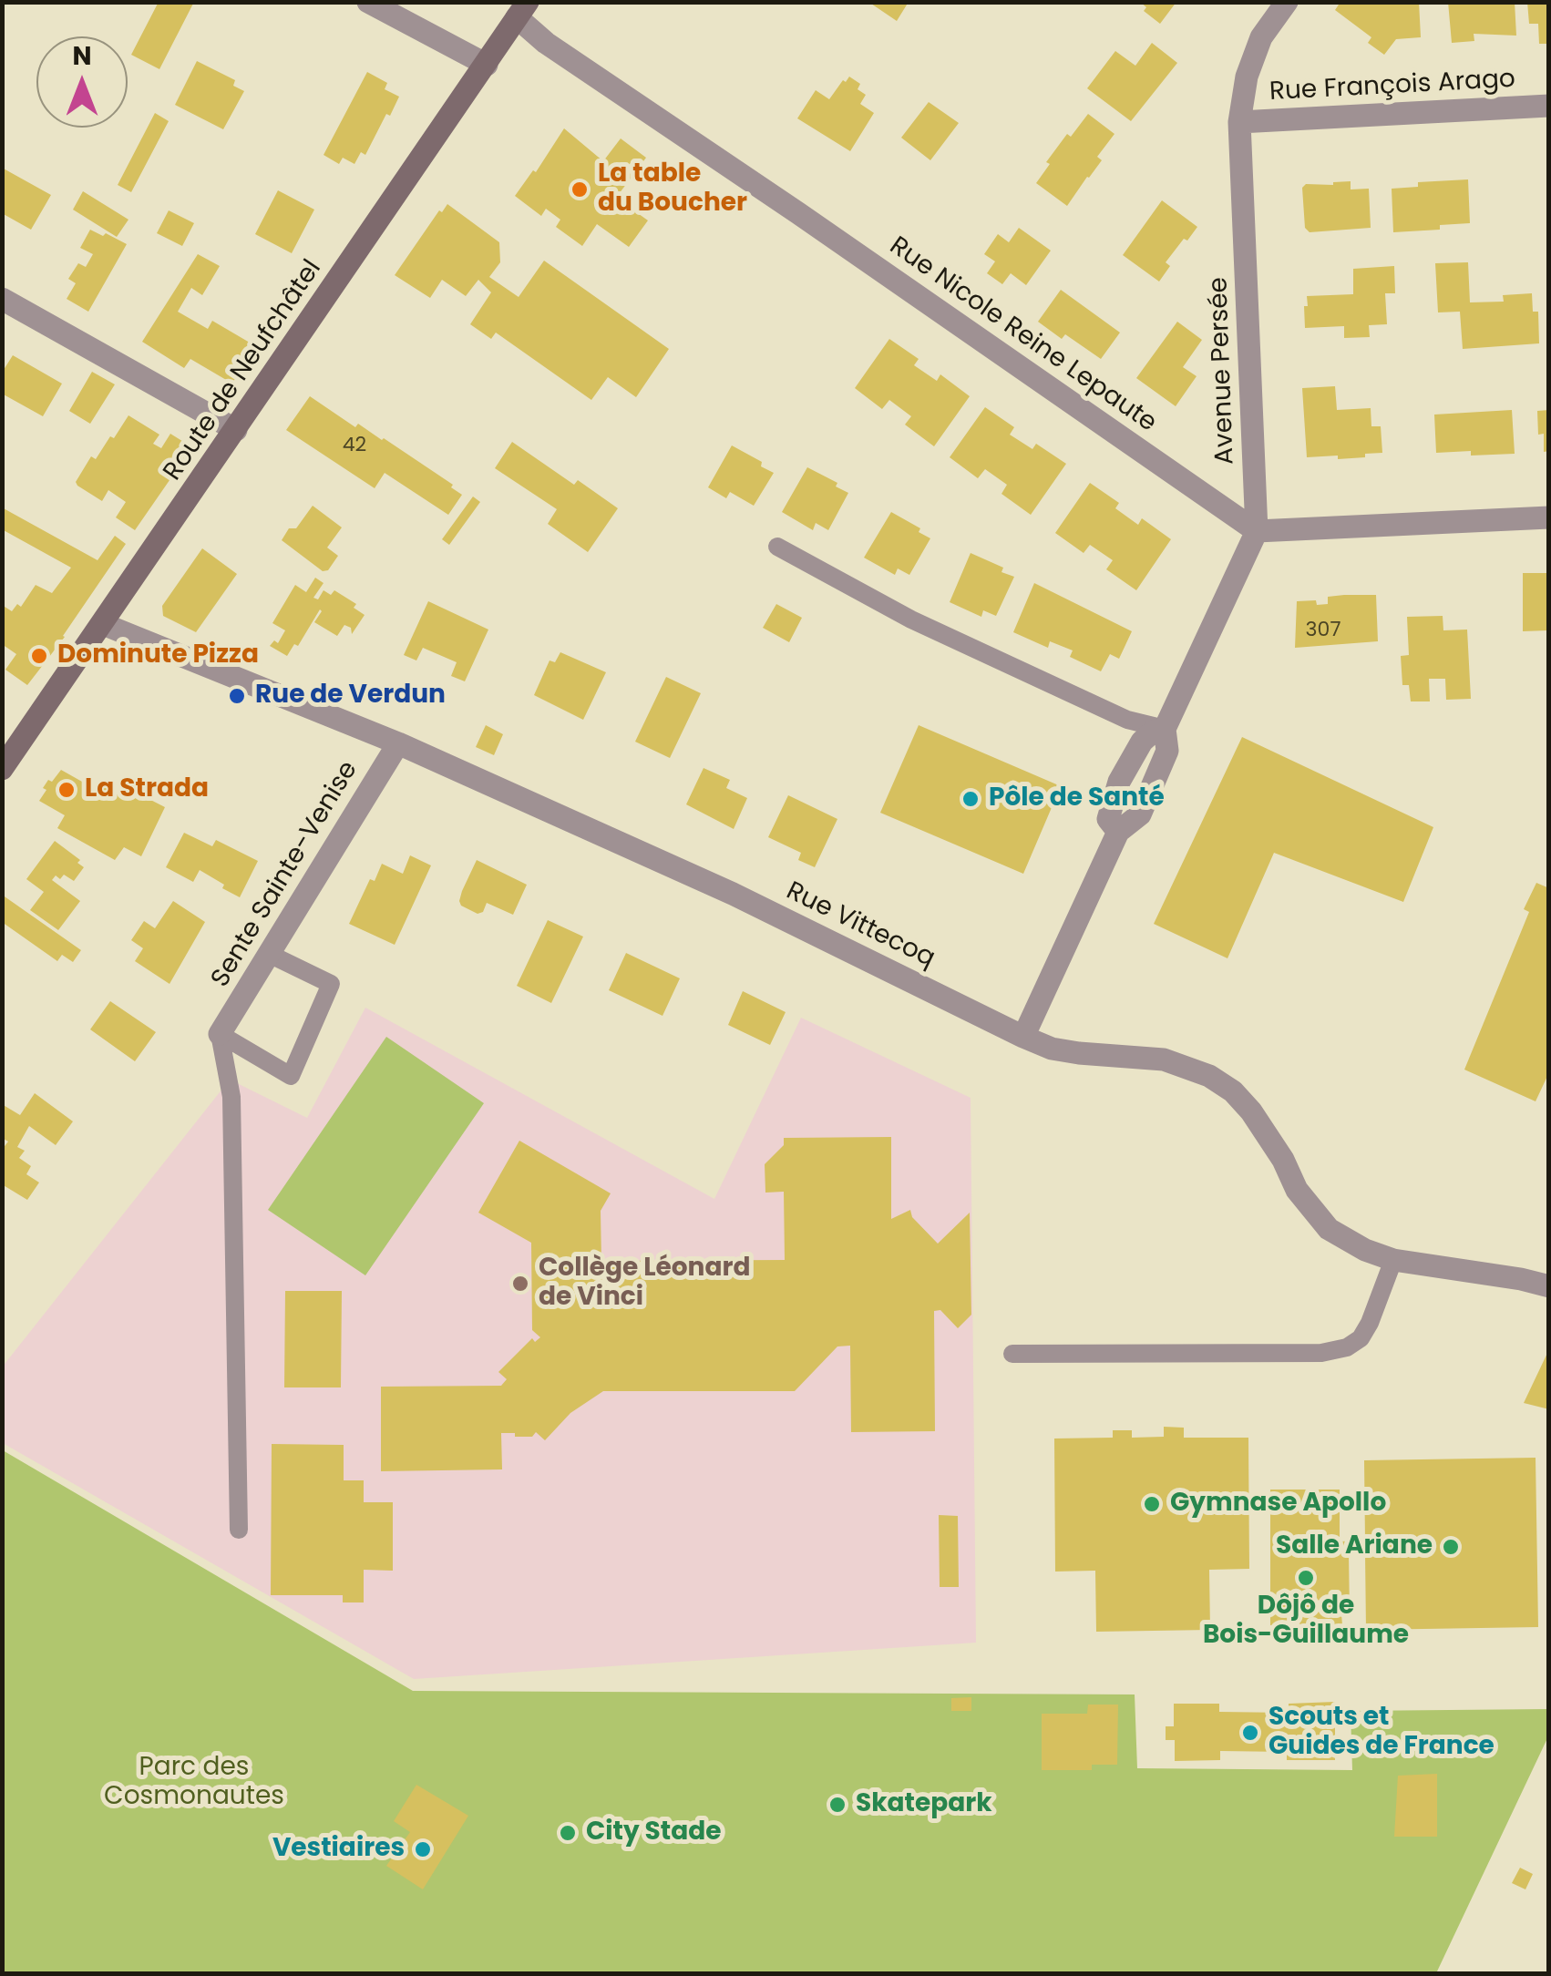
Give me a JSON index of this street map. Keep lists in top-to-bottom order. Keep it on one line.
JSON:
{"streets":{"main road":["Route de Neufchâtel"],"street":["Rue François Arago","Rue Nicole Reine Lepaute","Avenue Persée","Sente Sainte-Venise","Rue Vittecoq"]},"crossings":[["Rue François Arago","Avenue Persée"],["Rue Nicole Reine Lepaute","Route de Neufchâtel"],["Rue Nicole Reine Lepaute","Avenue Persée"],["Route de Neufchâtel","Rue Vittecoq"],["Avenue Persée","Rue Vittecoq"],["Sente Sainte-Venise","Rue Vittecoq"]],"parks":["Parc des Cosmonautes"],"places":["La table du Boucher","Dominute Pizza","Rue de Verdun","La Strada","Pôle de Santé","Collège Léonard de Vinci","Gymnase Apollo","Salle Ariane","Dôjô de Bois-Guillaume","Scouts et Guides de France","Skatepark","City Stade","Vestiaires"],"house_numbers":["42","307"],"north":"top"}
